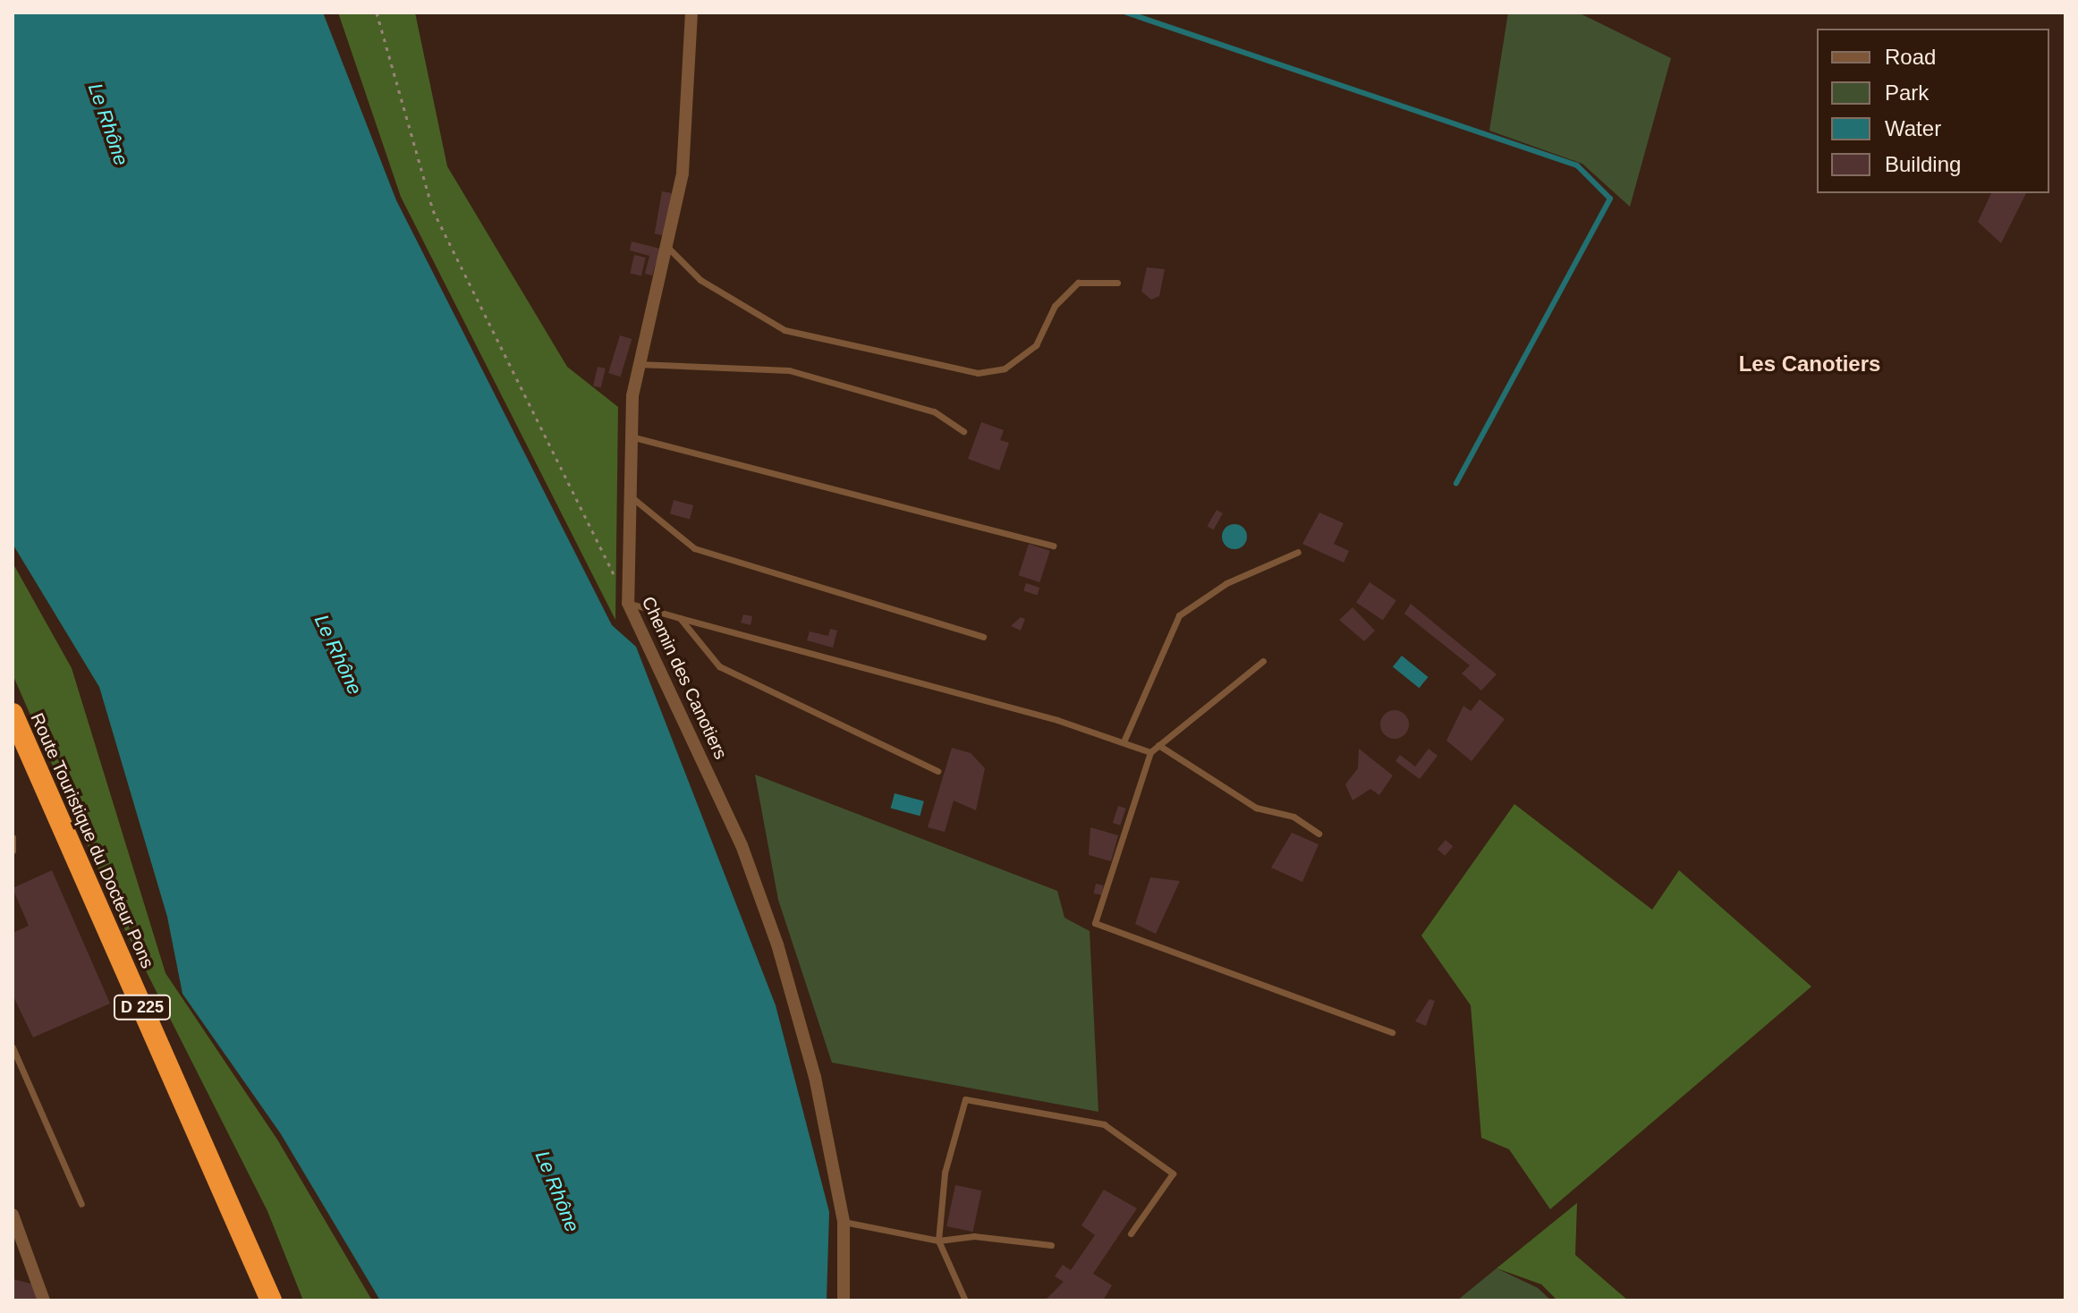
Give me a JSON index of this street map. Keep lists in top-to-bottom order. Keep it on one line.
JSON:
{"streets":{"highway":["Route Touristique du Docteur Pons","D 225"],"street":["Chemin des Canotiers"]},"districts":["Les Canotiers"],"water":["Le Rhône"],"legend":["Road","Park","Water","Building"]}
